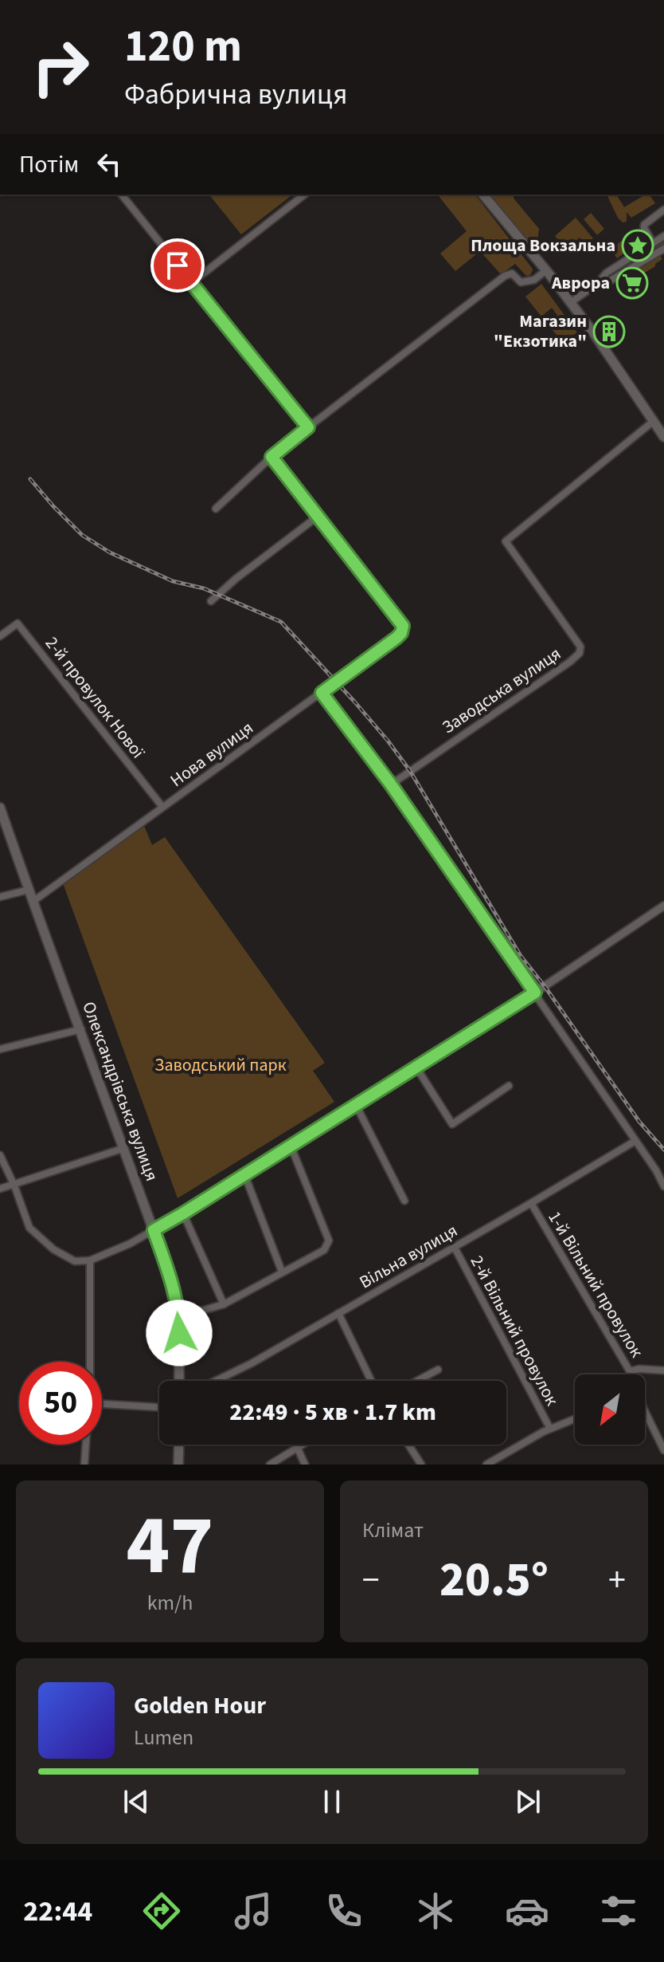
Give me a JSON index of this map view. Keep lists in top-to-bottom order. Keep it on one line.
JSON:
{"streets":{"main road":["Олександрівська вулиця"],"street":["Заводська вулиця","2-й провулок Нової","Нова вулиця","Вільна вулиця","1-й Вільний провулок","2-й Вільний провулок"]},"crossings":[["2-й провулок Нової","Нова вулиця"],["Нова вулиця","Олександрівська вулиця"],["Вільна вулиця","1-й Вільний провулок"],["Вільна вулиця","2-й Вільний провулок"]],"parks":["Заводський парк"],"places":{"place":["Площа Вокзальна"],"supermarket":["Аврора"],"building":["Магазин \"Екзотика\""]},"north":"bottom left","page":{"turn":["120 m","Фабрична вулиця"],"then":"Потім","limit":"50","trip":"22:49 · 5 хв · 1.7 km","tile":[["47","km/h"],"Клімат"],"heat":["−","20.5°","+"],"song":["Golden Hour","Lumen"],"tabs":"22:44"}}
